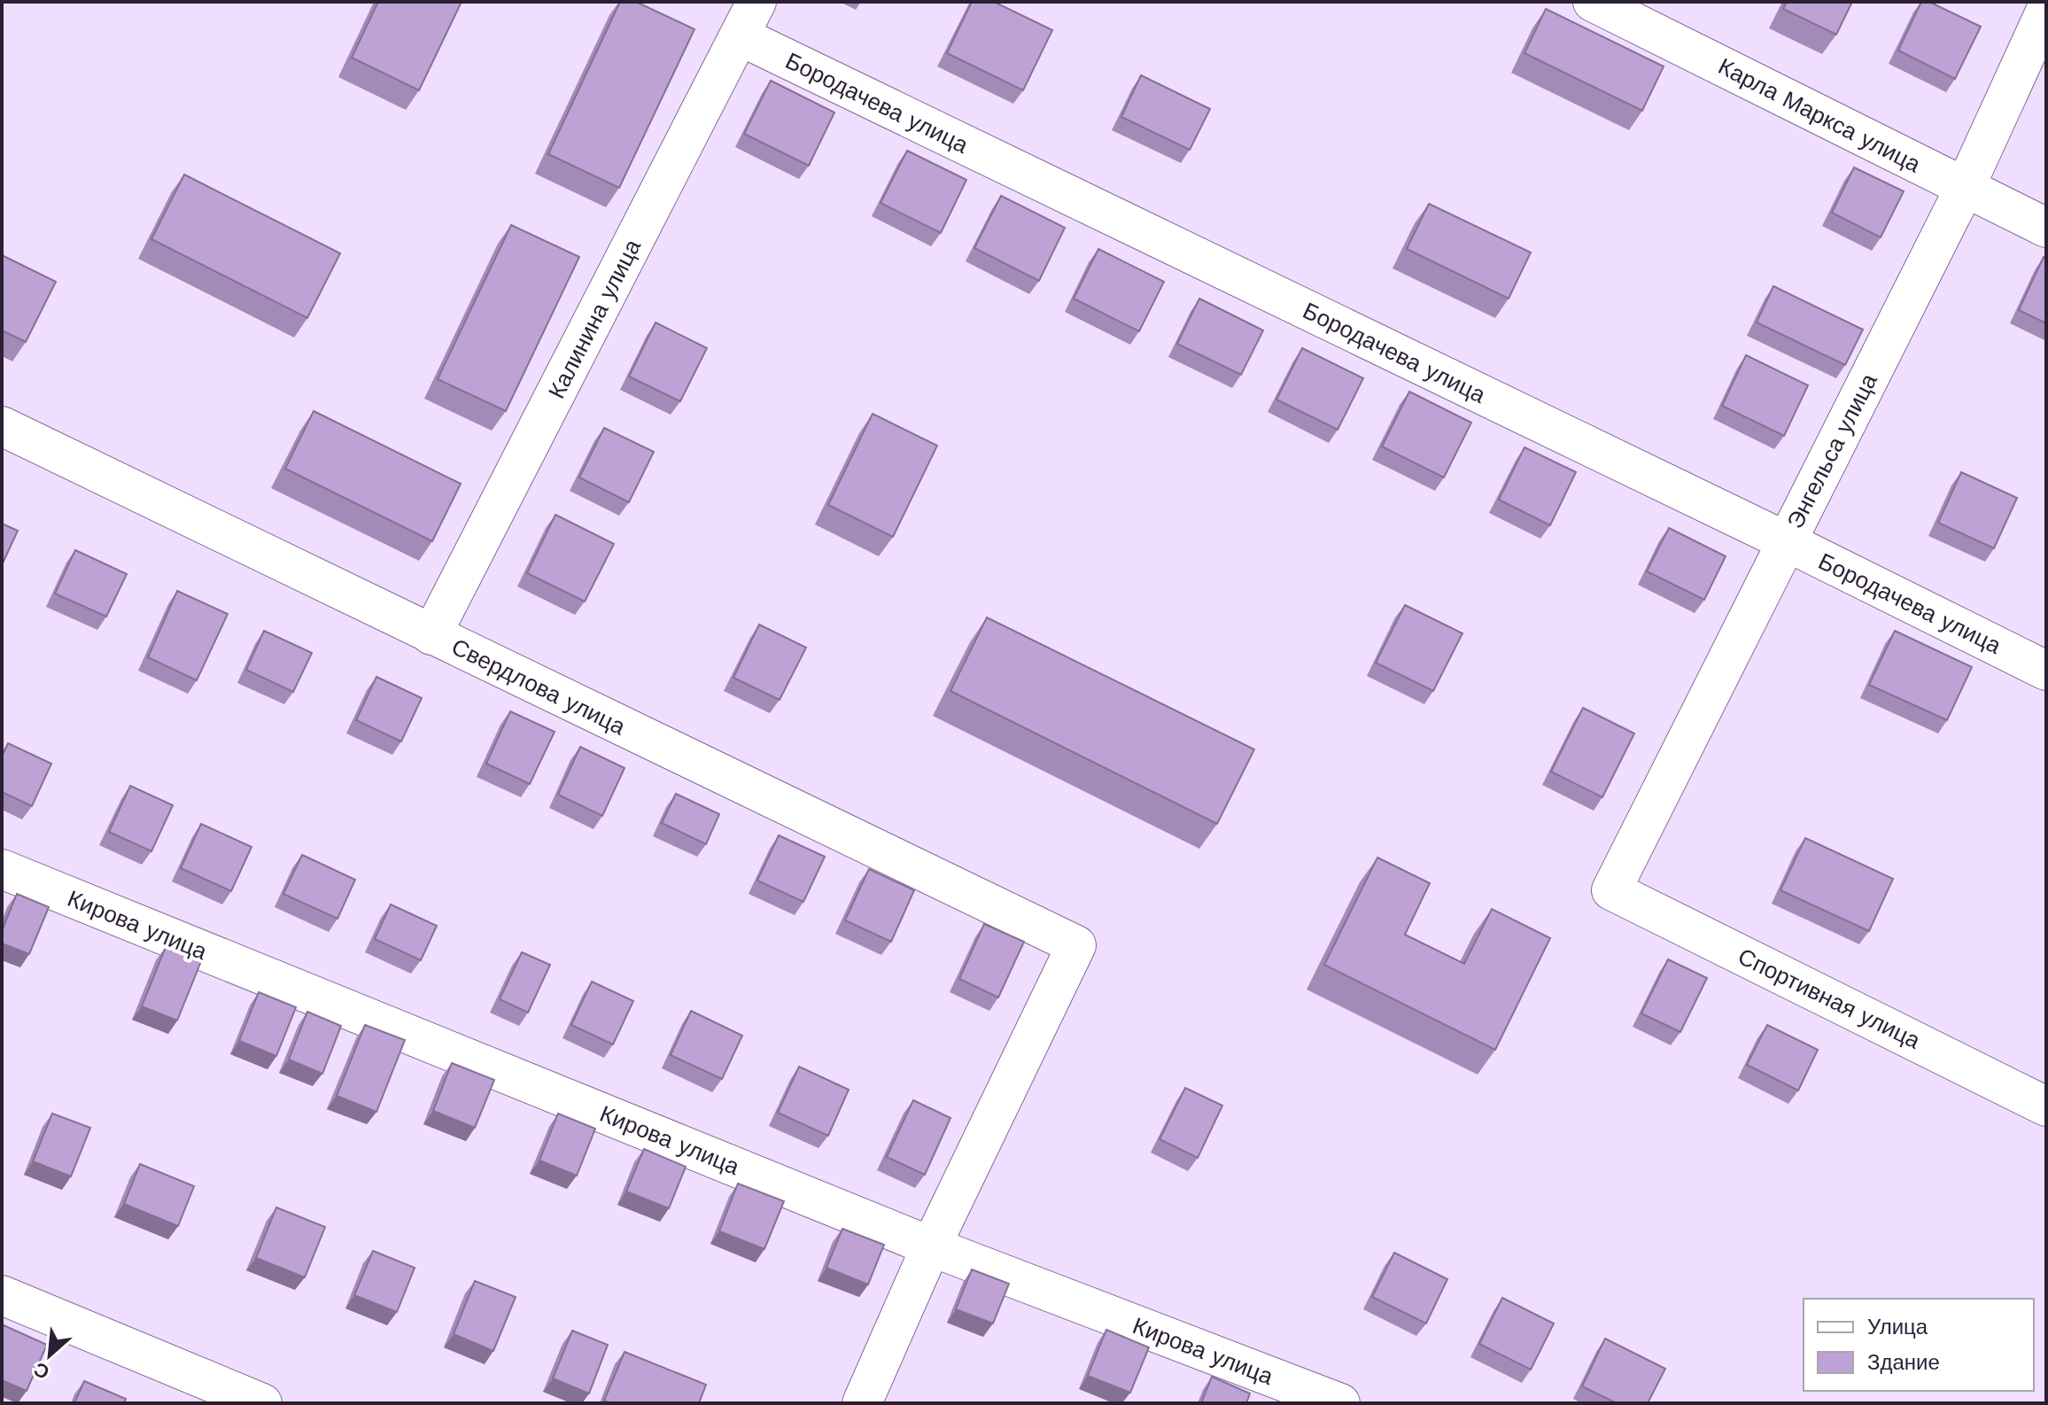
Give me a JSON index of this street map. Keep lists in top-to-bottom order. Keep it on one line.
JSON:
{"streets":{"street":["Бородачева улица","Карла Маркса улица","Калинина улица","Энгельса улица","Свердлова улица","Кирова улица","Спортивная улица"]},"crossings":[["Бородачева улица","Калинина улица"],["Бородачева улица","Энгельса улица"],["Карла Маркса улица","Энгельса улица"],["Калинина улица","Свердлова улица"],["Энгельса улица","Спортивная улица"],["Свердлова улица","Кирова улица"]],"legend":["Улица","Здание"],"north":"bottom left"}
